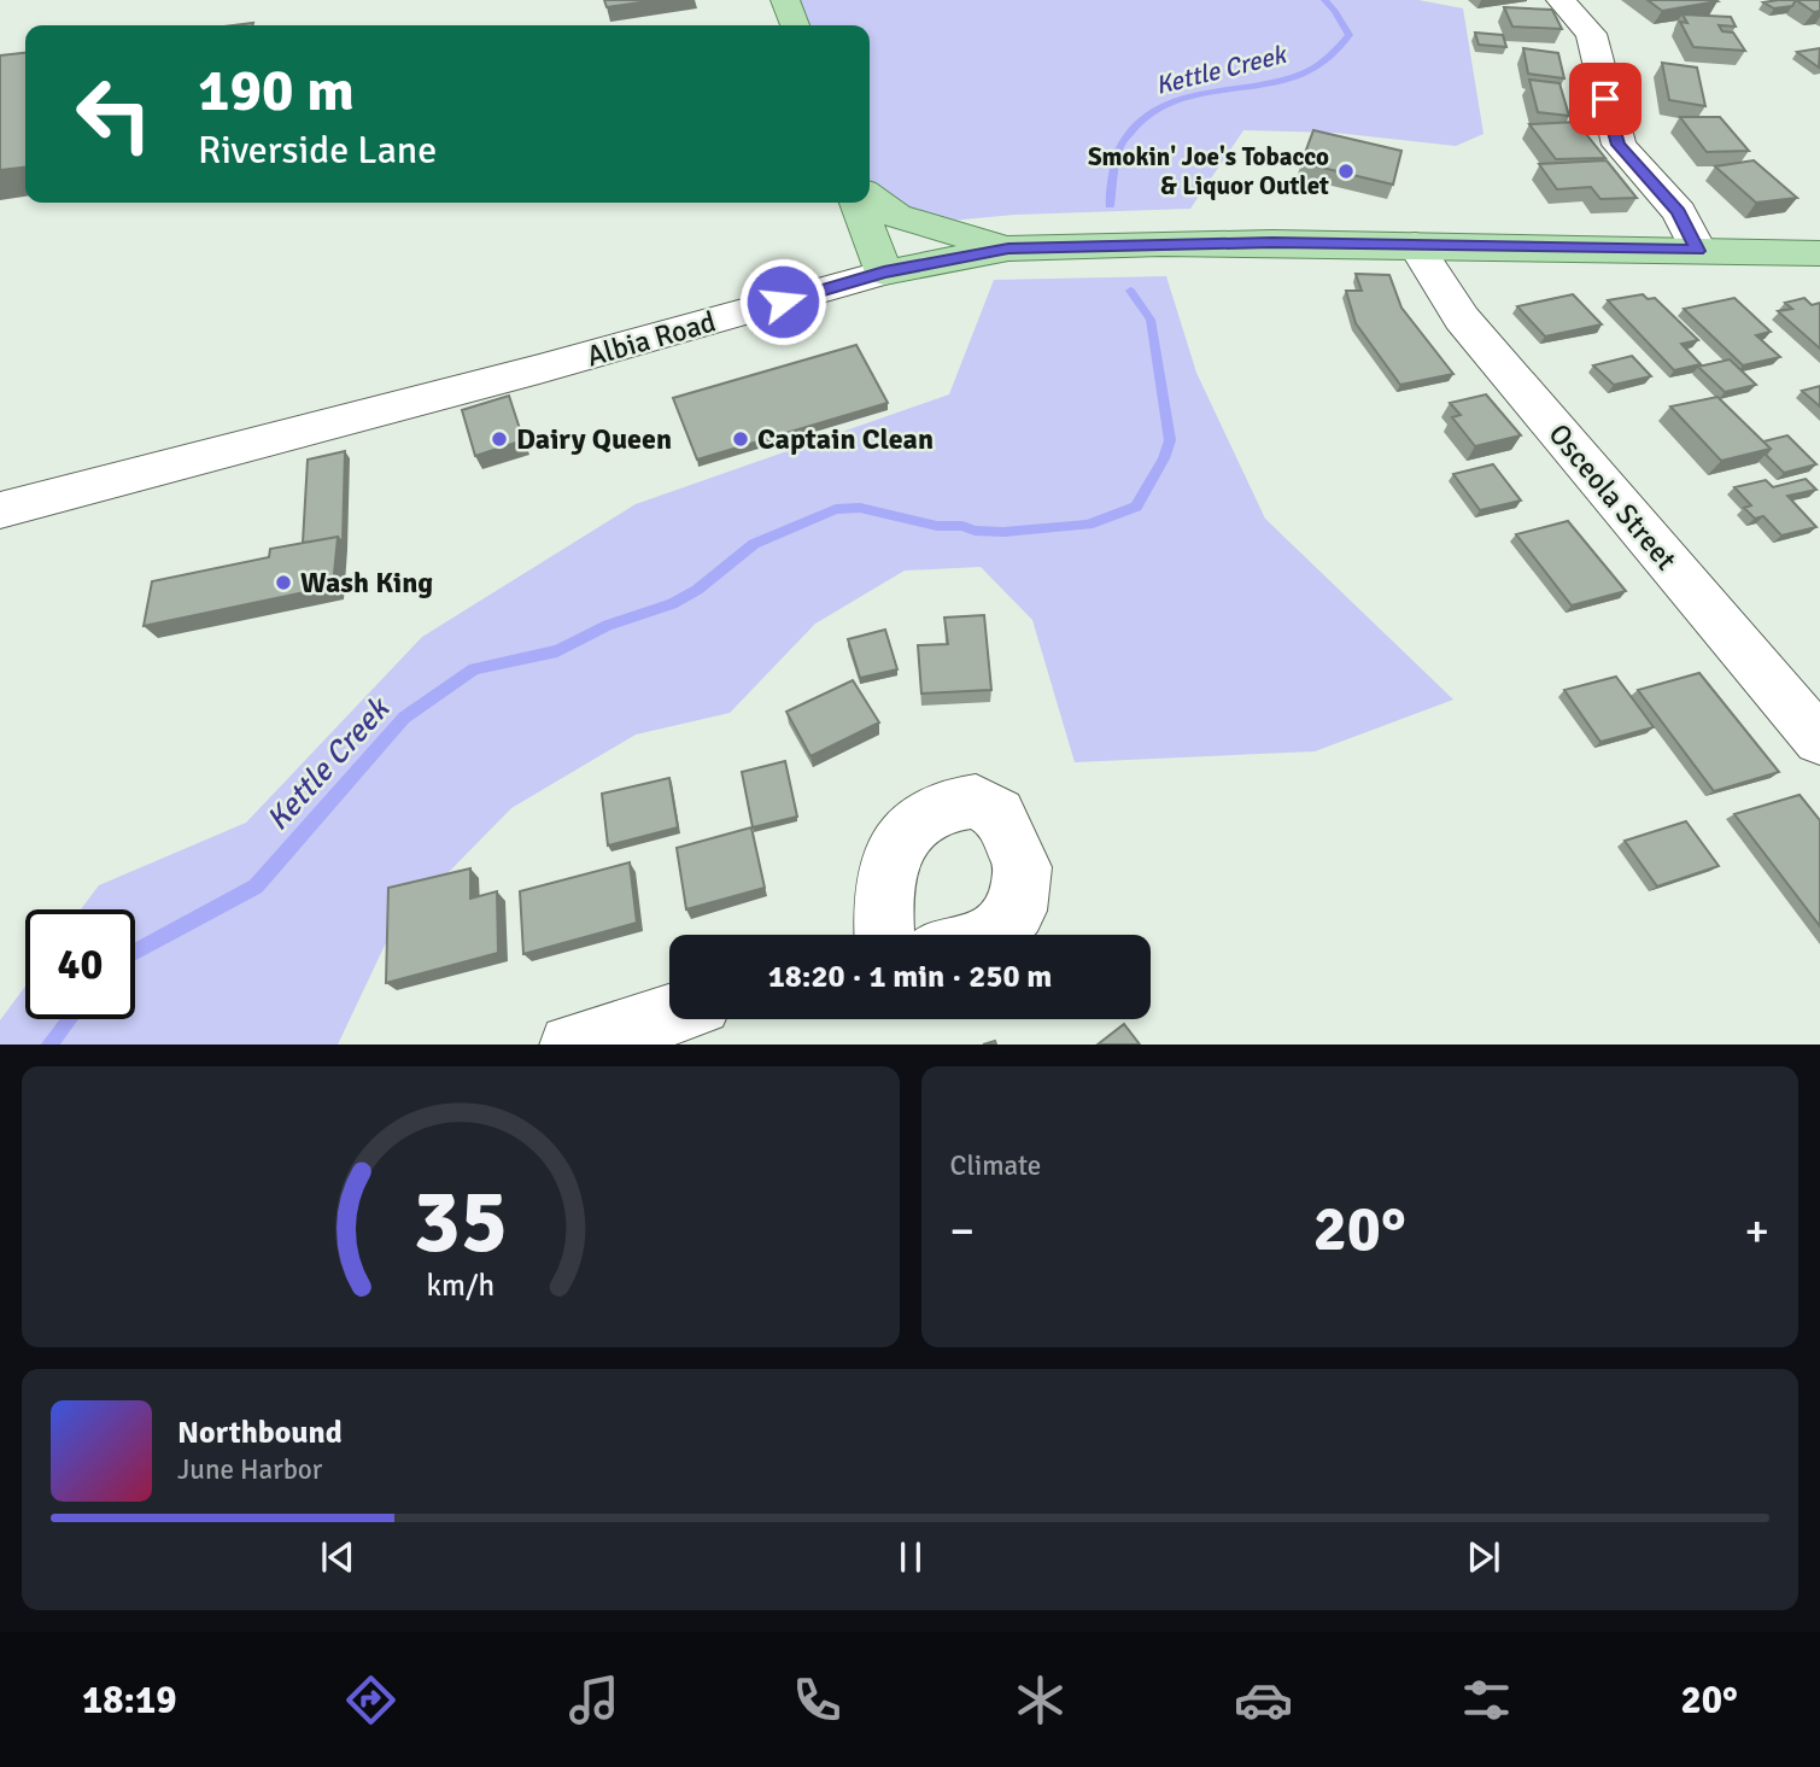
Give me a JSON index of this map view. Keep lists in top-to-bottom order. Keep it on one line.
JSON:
{"streets":{"main road":["Albia Road"],"street":["Osceola Street"]},"crossings":[["Albia Road","Osceola Street"]],"water":["Kettle Creek"],"places":["Smokin' Joe's Tobacco & Liquor Outlet","Dairy Queen","Captain Clean","Wash King"],"page":{"turn":["190 m","Riverside Lane"],"limit":"40","trip":"18:20 · 1 min · 250 m","tile":"Climate","heat":["−","20°","+"],"song":["Northbound","June Harbor"],"tabs":["18:19","20°"],"gauge":["35","km/h"]}}
